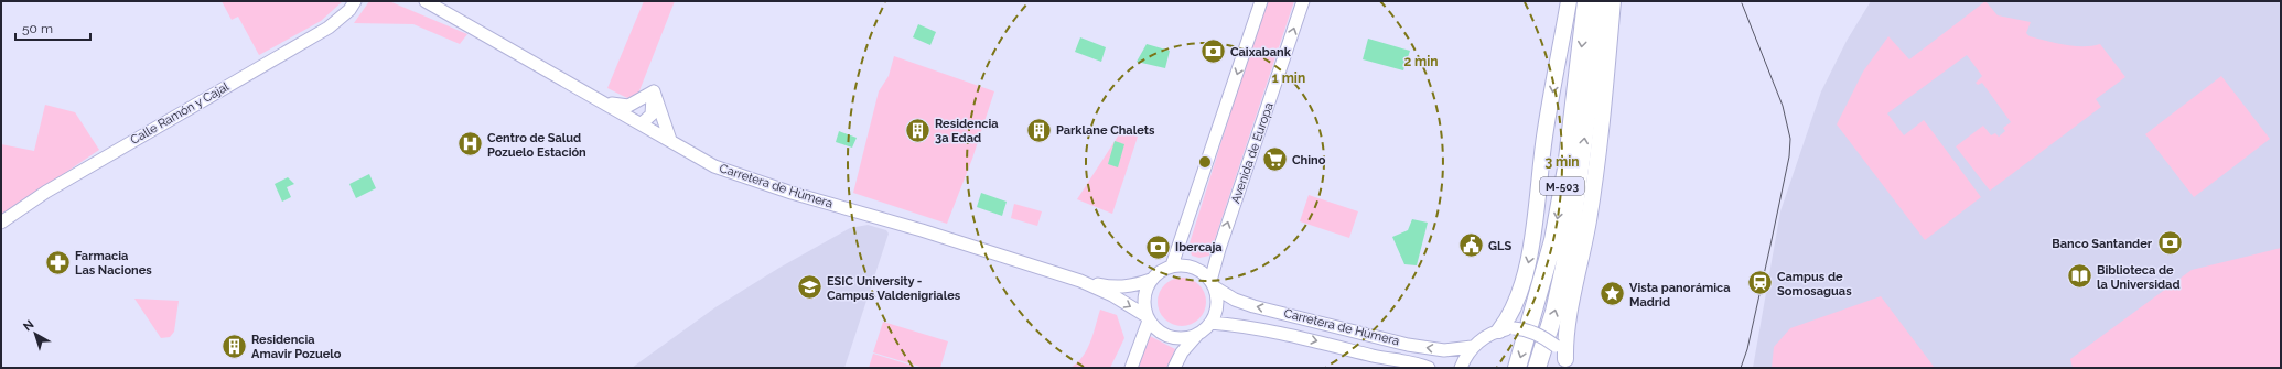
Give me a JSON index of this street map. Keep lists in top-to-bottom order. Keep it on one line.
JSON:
{"streets":{"highway":["M-503"],"street":["Calle Ramón y Cajal","Avenida de Europa","Carretera de Húmera"]},"crossings":[["Avenida de Europa","Carretera de Húmera"]],"places":{"bank":["Caixabank","Banco Santander","Ibercaja"],"building":["Residencia 3a Edad","Parklane Chalets","Residencia Amavir Pozuelo"],"hospital":["Centro de Salud Pozuelo Estación"],"supermarket":["Chino"],"public building":["GLS"],"pharmacy":["Farmacia Las Naciones"],"library":["Biblioteca de la Universidad"],"station":["Campus de Somosaguas"],"school or university":["ESIC University - Campus Valdenigriales"],"place":["Vista panorámica Madrid"]},"scale_bar":"50 m","north":"top left","rings":["2 min","1 min","3 min"]}
